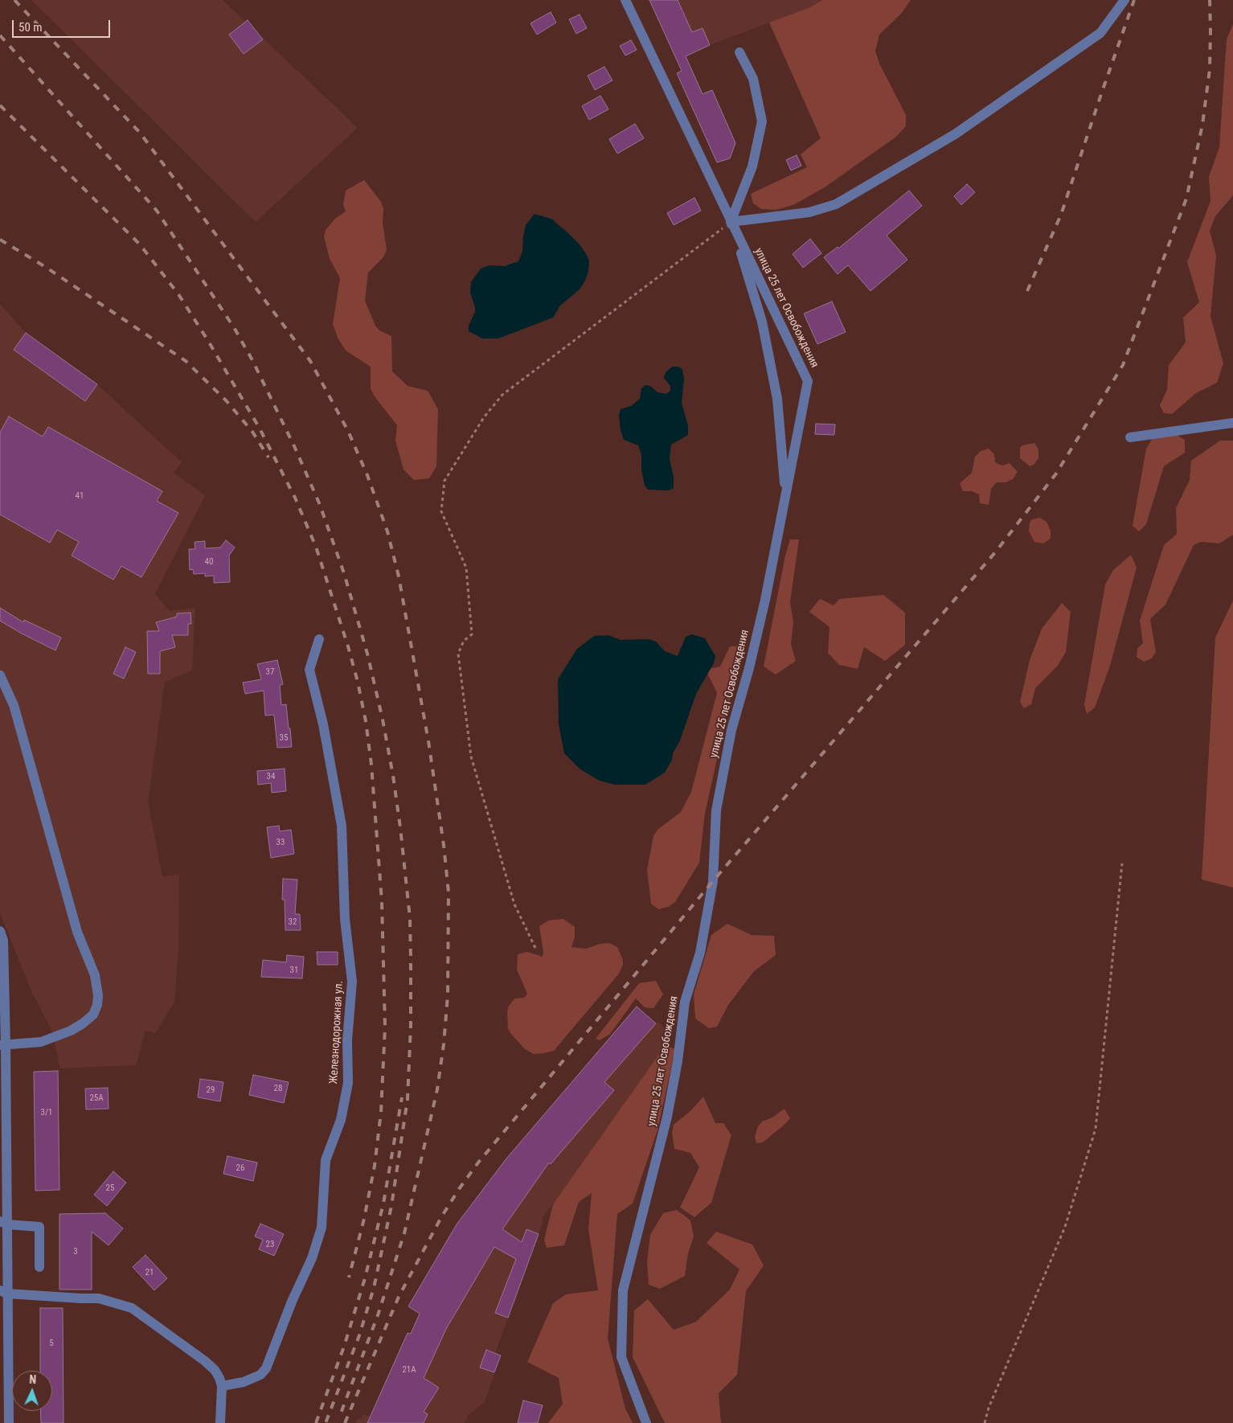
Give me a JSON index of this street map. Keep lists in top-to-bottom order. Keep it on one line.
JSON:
{"streets":{"street":["улица 25 лет Освобождения","Железнодорожная ул."]},"house_numbers":["41","40","37","35","34","33","32","31","28","29","25А","3/1","26","25","23","3","21","5","21А"],"scale_bar":"50 m","north":"top"}
